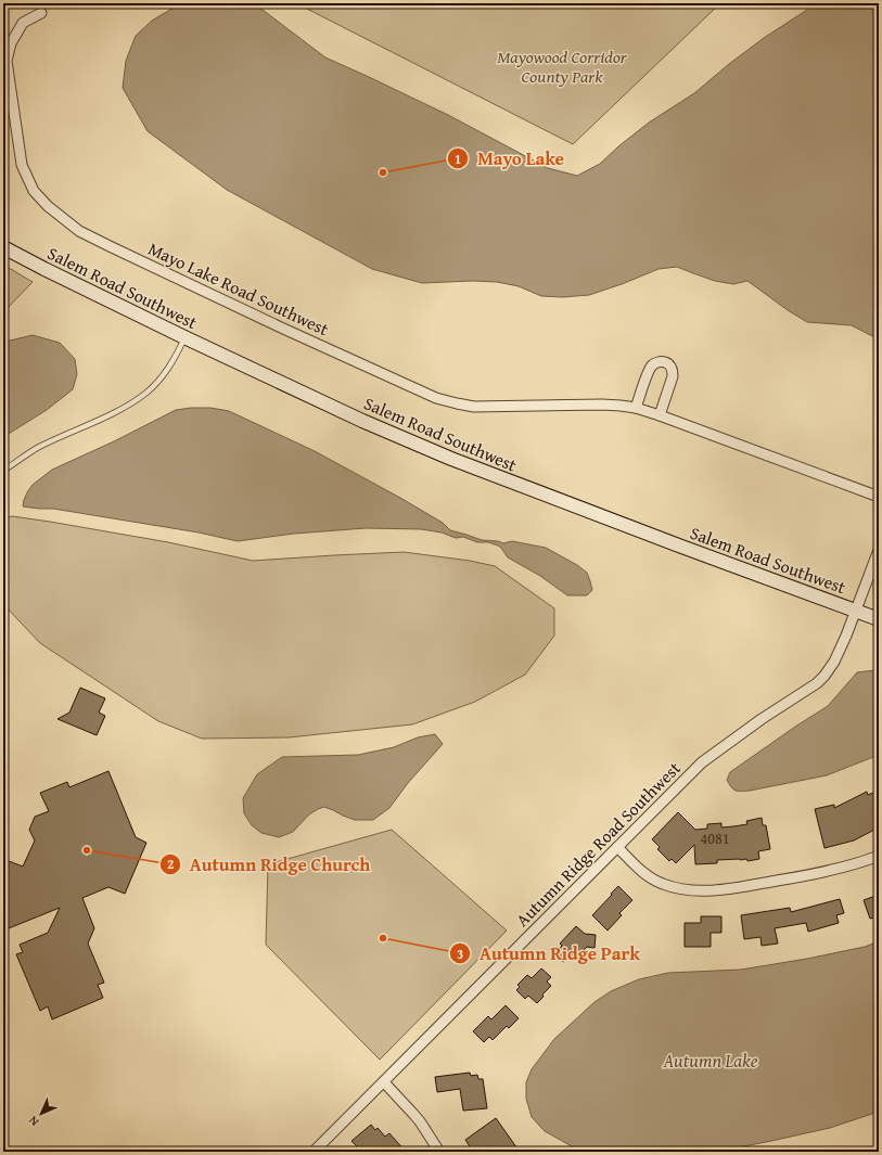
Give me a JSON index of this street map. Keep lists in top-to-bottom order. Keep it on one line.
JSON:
{"streets":{"main road":["Salem Road Southwest"],"street":["Mayo Lake Road Southwest","Autumn Ridge Road Southwest"]},"crossings":[["Salem Road Southwest","Autumn Ridge Road Southwest"]],"water":["Autumn Lake"],"parks":["Mayowood Corridor County Park"],"places":["Mayo Lake","Autumn Ridge Church","Autumn Ridge Park"],"house_numbers":["4081"],"north":"bottom left"}
